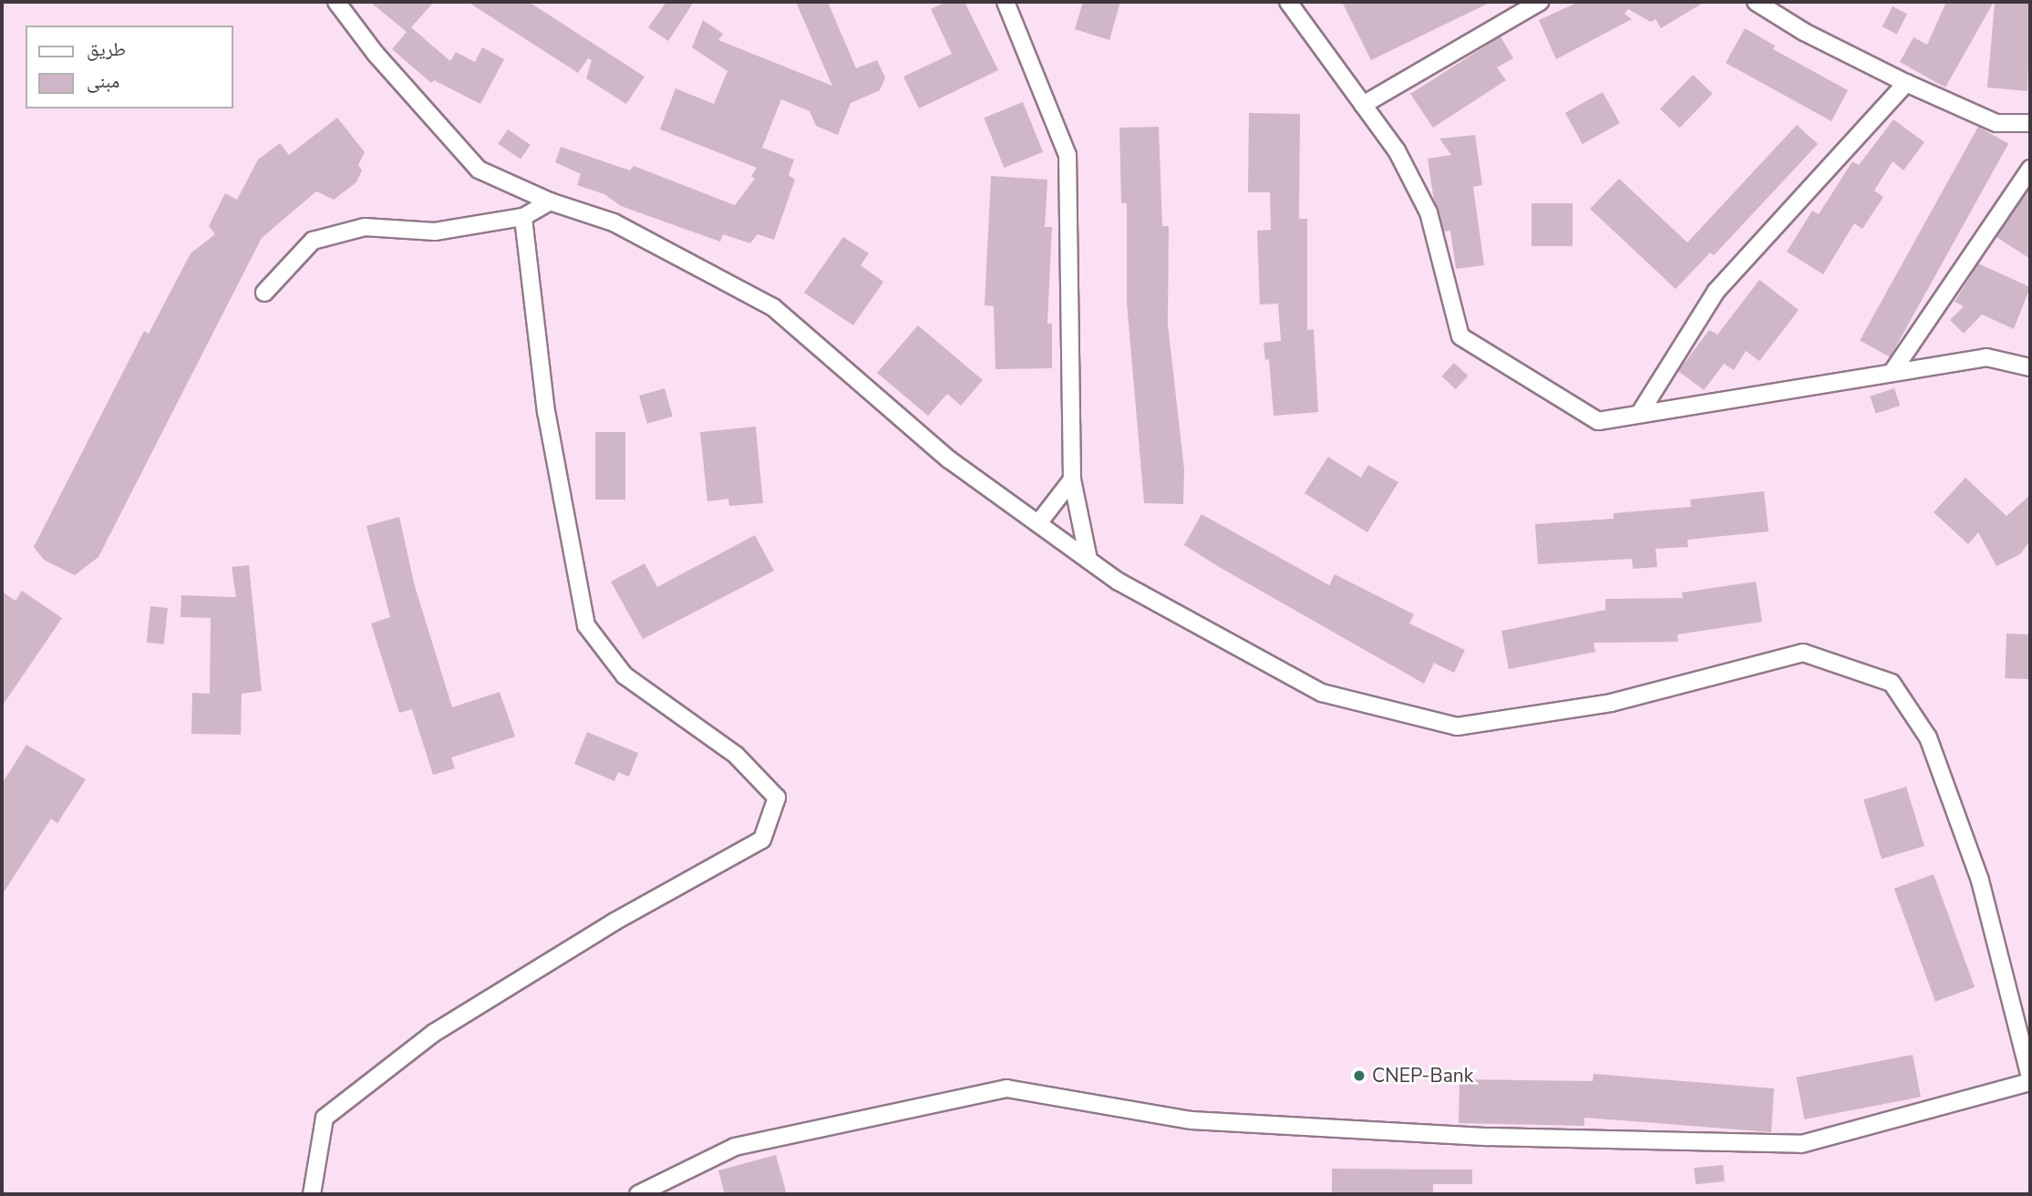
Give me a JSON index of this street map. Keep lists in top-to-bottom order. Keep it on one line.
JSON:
{"places":["CNEP-Bank"],"legend":["طريق","مبنى"]}
